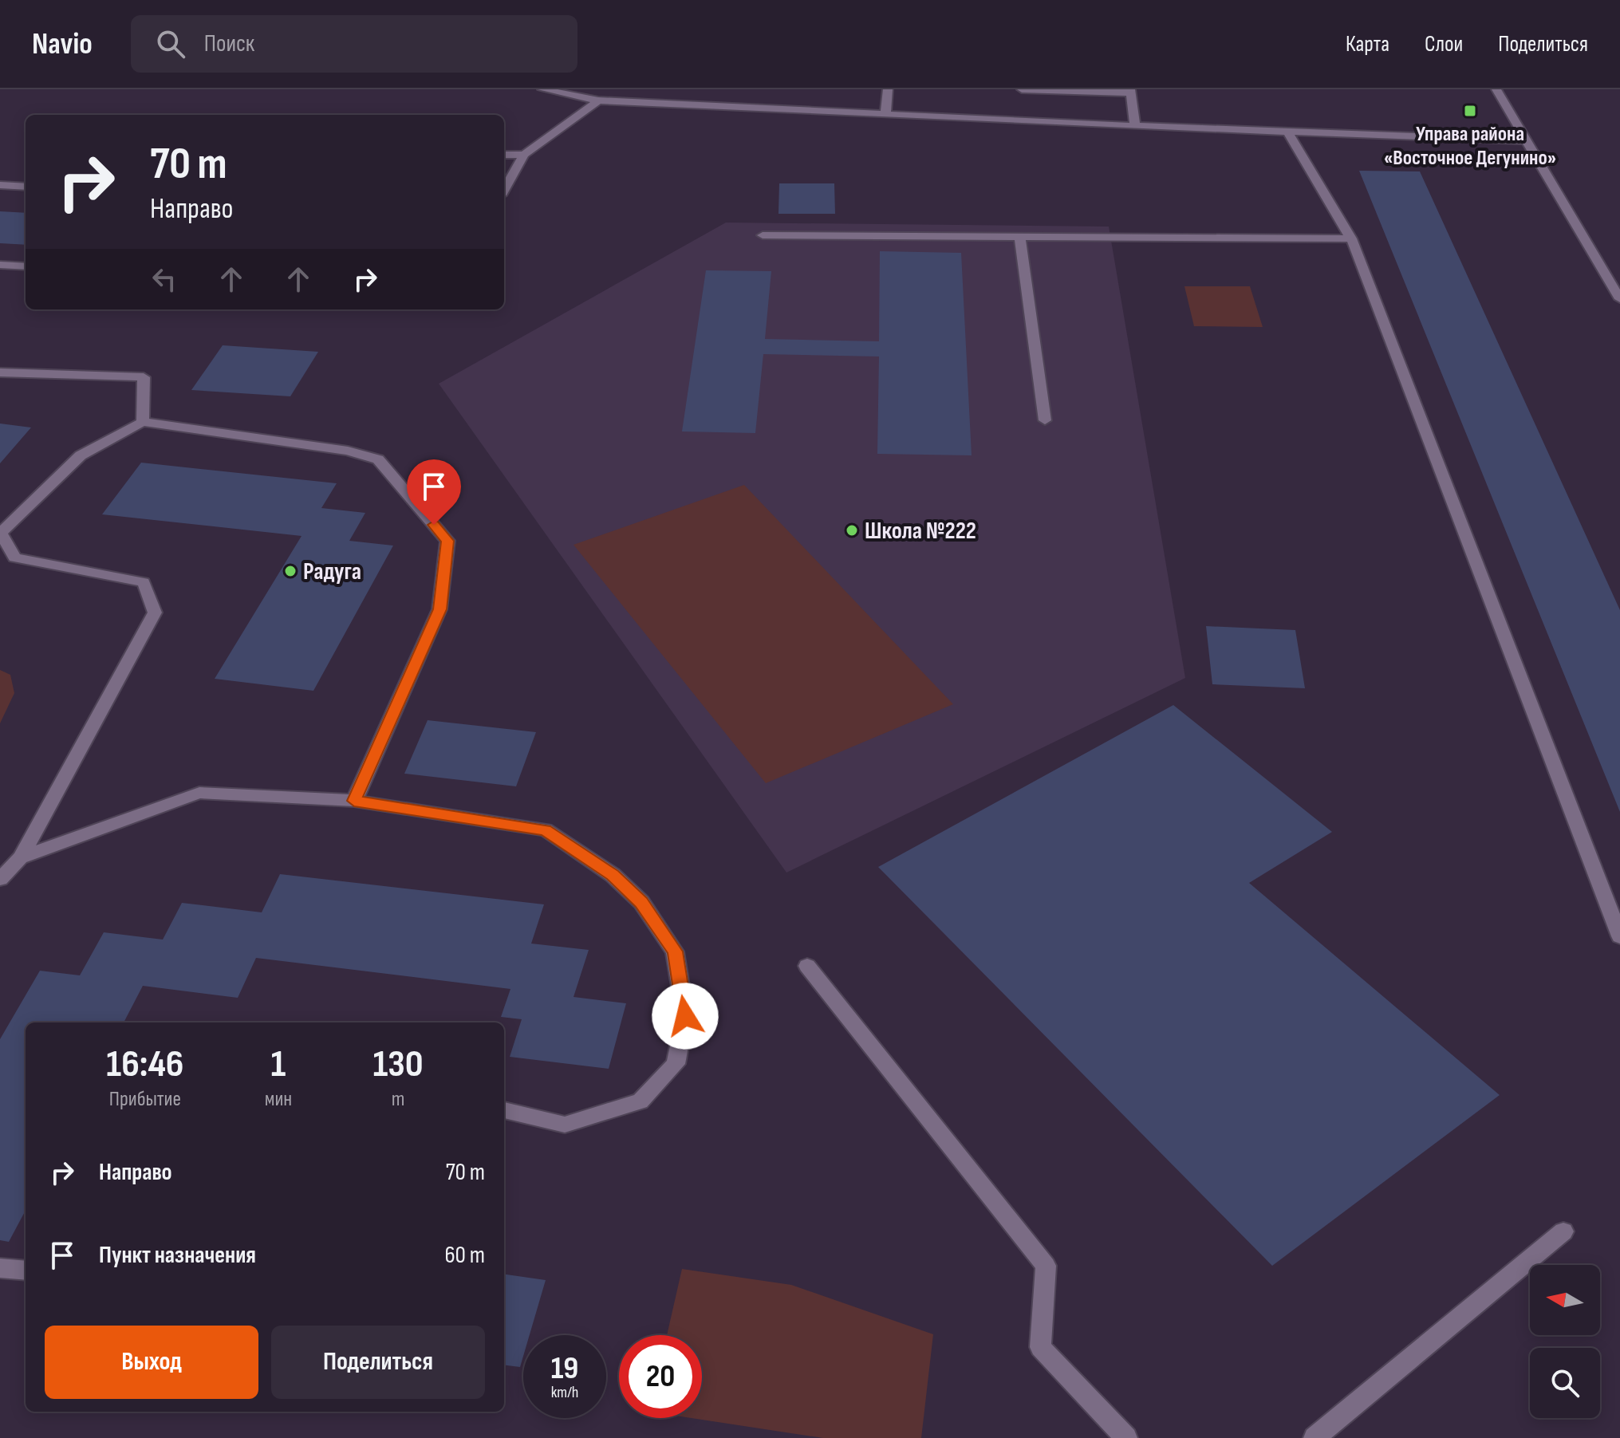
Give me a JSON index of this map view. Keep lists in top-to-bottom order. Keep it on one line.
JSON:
{"places":{"transit":["Управа района «Восточное Дегунино»"],"other":["Школа №222","Радуга"]},"north":"left","page":{"header":"Navio","search":"Поиск","nav":["Карта","Слои","Поделиться"],"turn":["70 m","Направо"],"eta":["16:46","Прибытие","1","мин","130","m"],"list":[{"name":"Направо","value":"70 m"},{"name":"Пункт назначения","value":"60 m"}],"buttons":["Выход","Поделиться"],"speed":"19 km/h","limit":"20"}}
